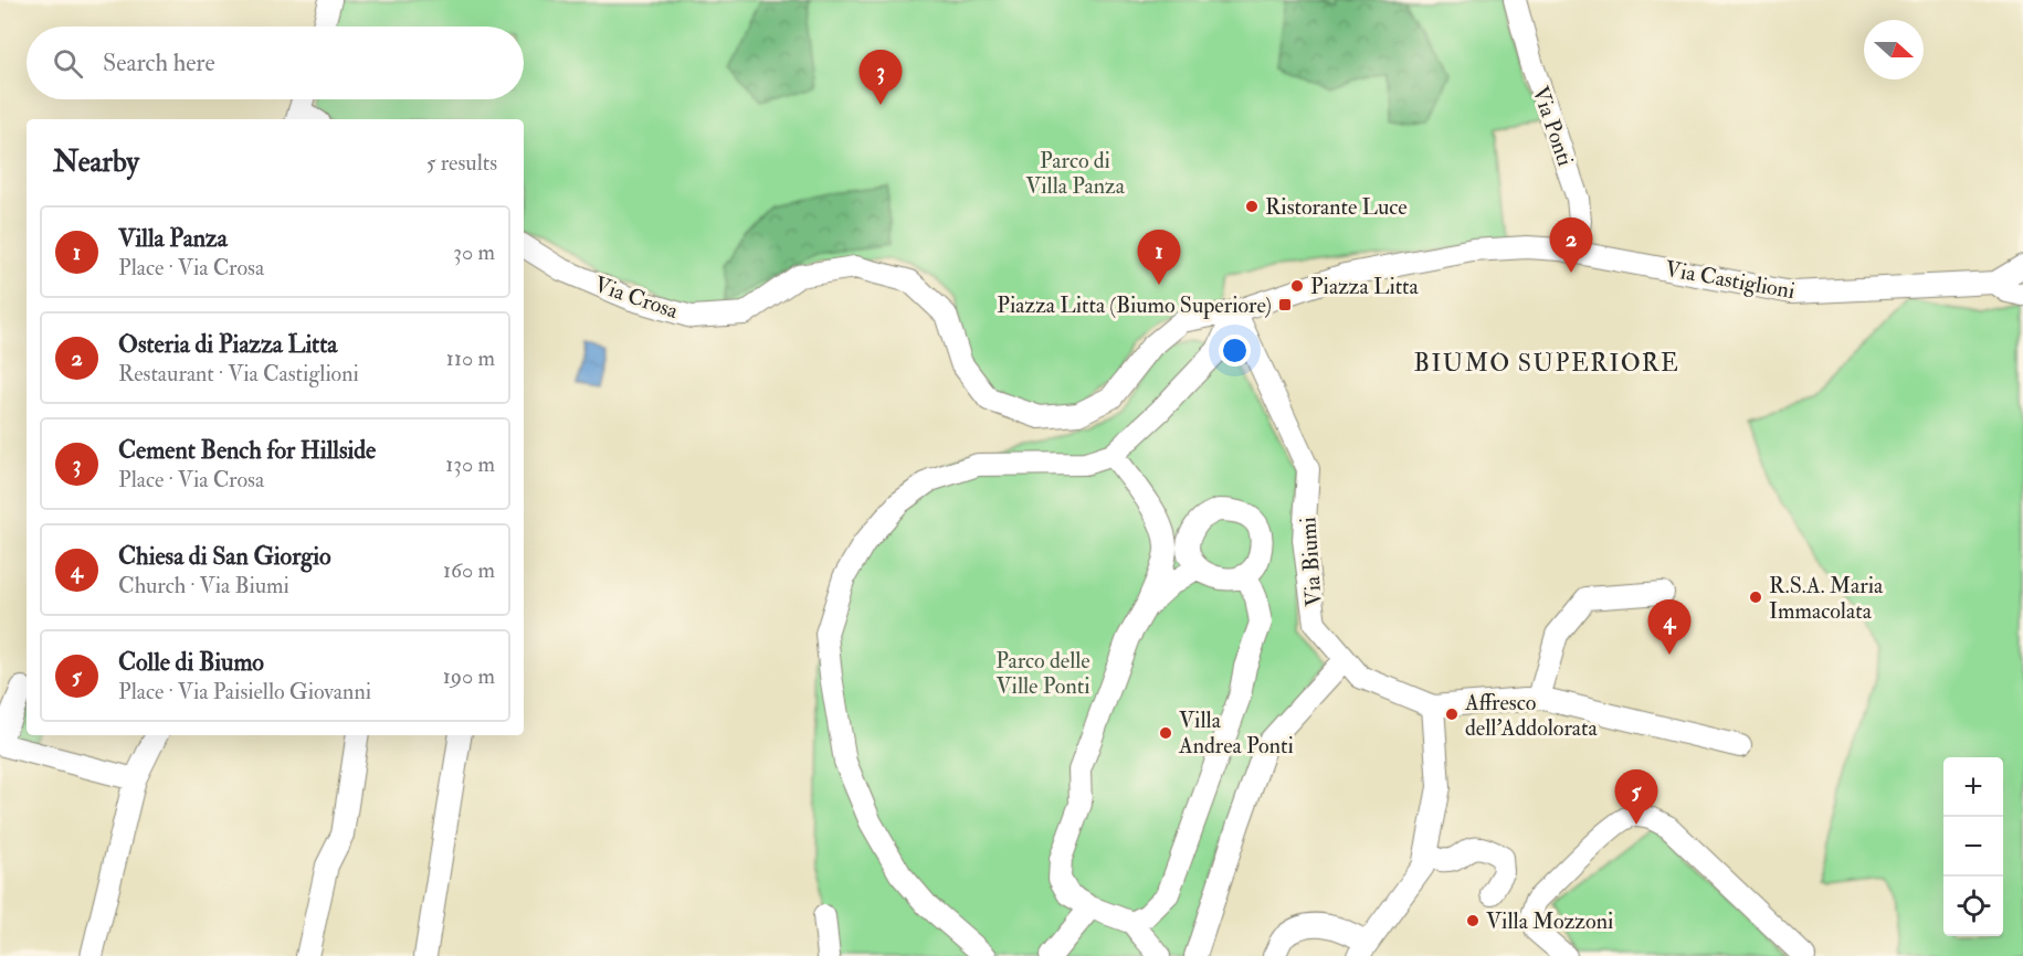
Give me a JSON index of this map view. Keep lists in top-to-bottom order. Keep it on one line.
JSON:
{"streets":{"street":["Via Ponti","Via Castiglioni","Via Crosa","Via Biumi"]},"crossings":[["Via Ponti","Via Castiglioni"],["Via Castiglioni","Via Crosa"],["Via Castiglioni","Via Biumi"],["Via Crosa","Via Biumi"]],"districts":["BIUMO SUPERIORE"],"parks":["Parco di Villa Panza","Parco delle Ville Ponti"],"places":{"other":["Ristorante Luce","Piazza Litta","R.S.A. Maria Immacolata","Affresco dell'Addolorata","Villa Andrea Ponti","Villa Mozzoni"],"transit":["Piazza Litta (Biumo Superiore)"]},"north":"right","page":{"search":"Search here","pins":["3","2","1","4","5"],"heading":["Nearby","5 results"],"list":[{"mark":"1","name":"Villa Panza","note":"Place · Via Crosa","value":"30 m"},{"mark":"2","name":"Osteria di Piazza Litta","note":"Restaurant · Via Castiglioni","value":"110 m"},{"mark":"3","name":"Cement Bench for Hillside","note":"Place · Via Crosa","value":"130 m"},{"mark":"4","name":"Chiesa di San Giorgio","note":"Church · Via Biumi","value":"160 m"},{"mark":"5","name":"Colle di Biumo","note":"Place · Via Paisiello Giovanni","value":"190 m"}],"map_buttons":["+","−"]}}
